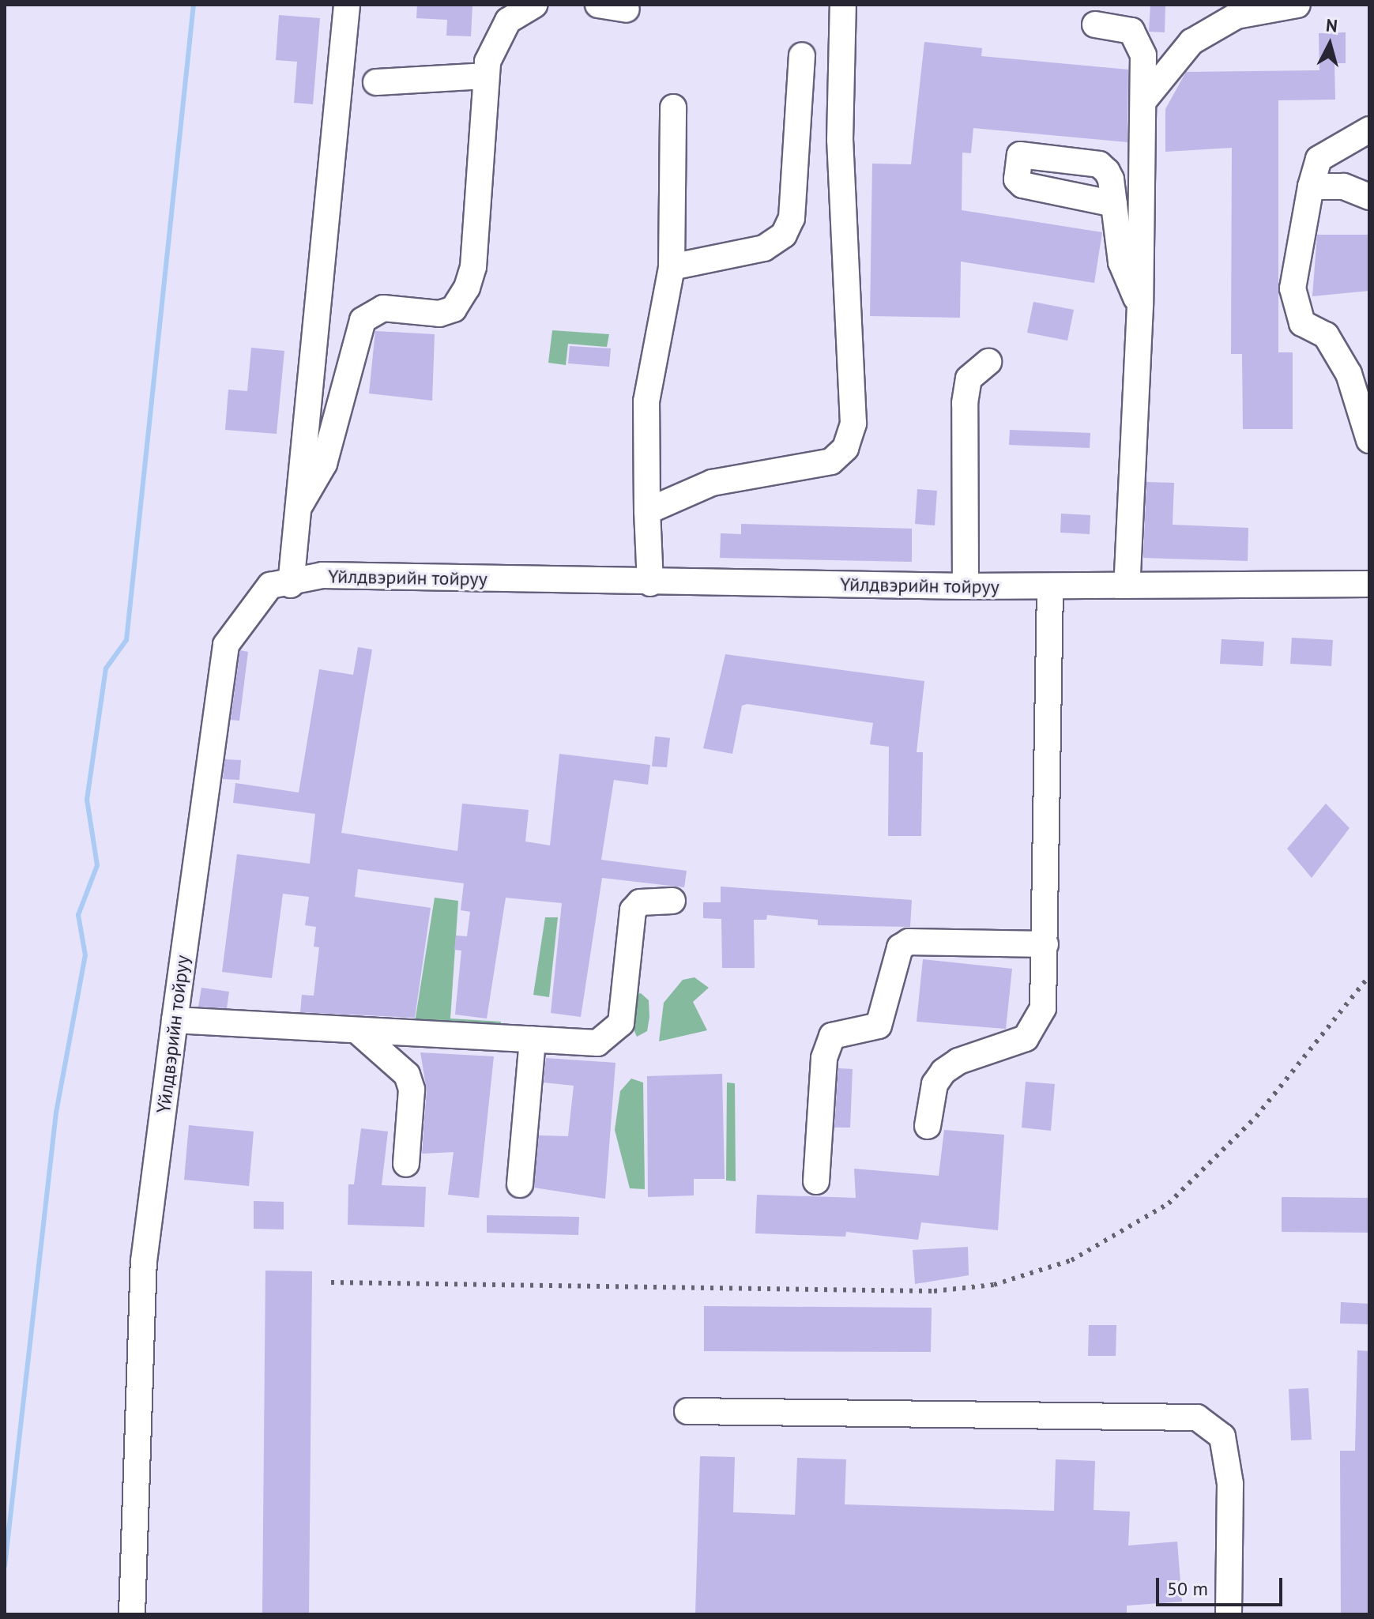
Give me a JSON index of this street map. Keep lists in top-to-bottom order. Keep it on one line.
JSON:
{"streets":{"lane":["Үйлдвэрийн тойруу"]},"scale_bar":"50 m","north":"top"}
